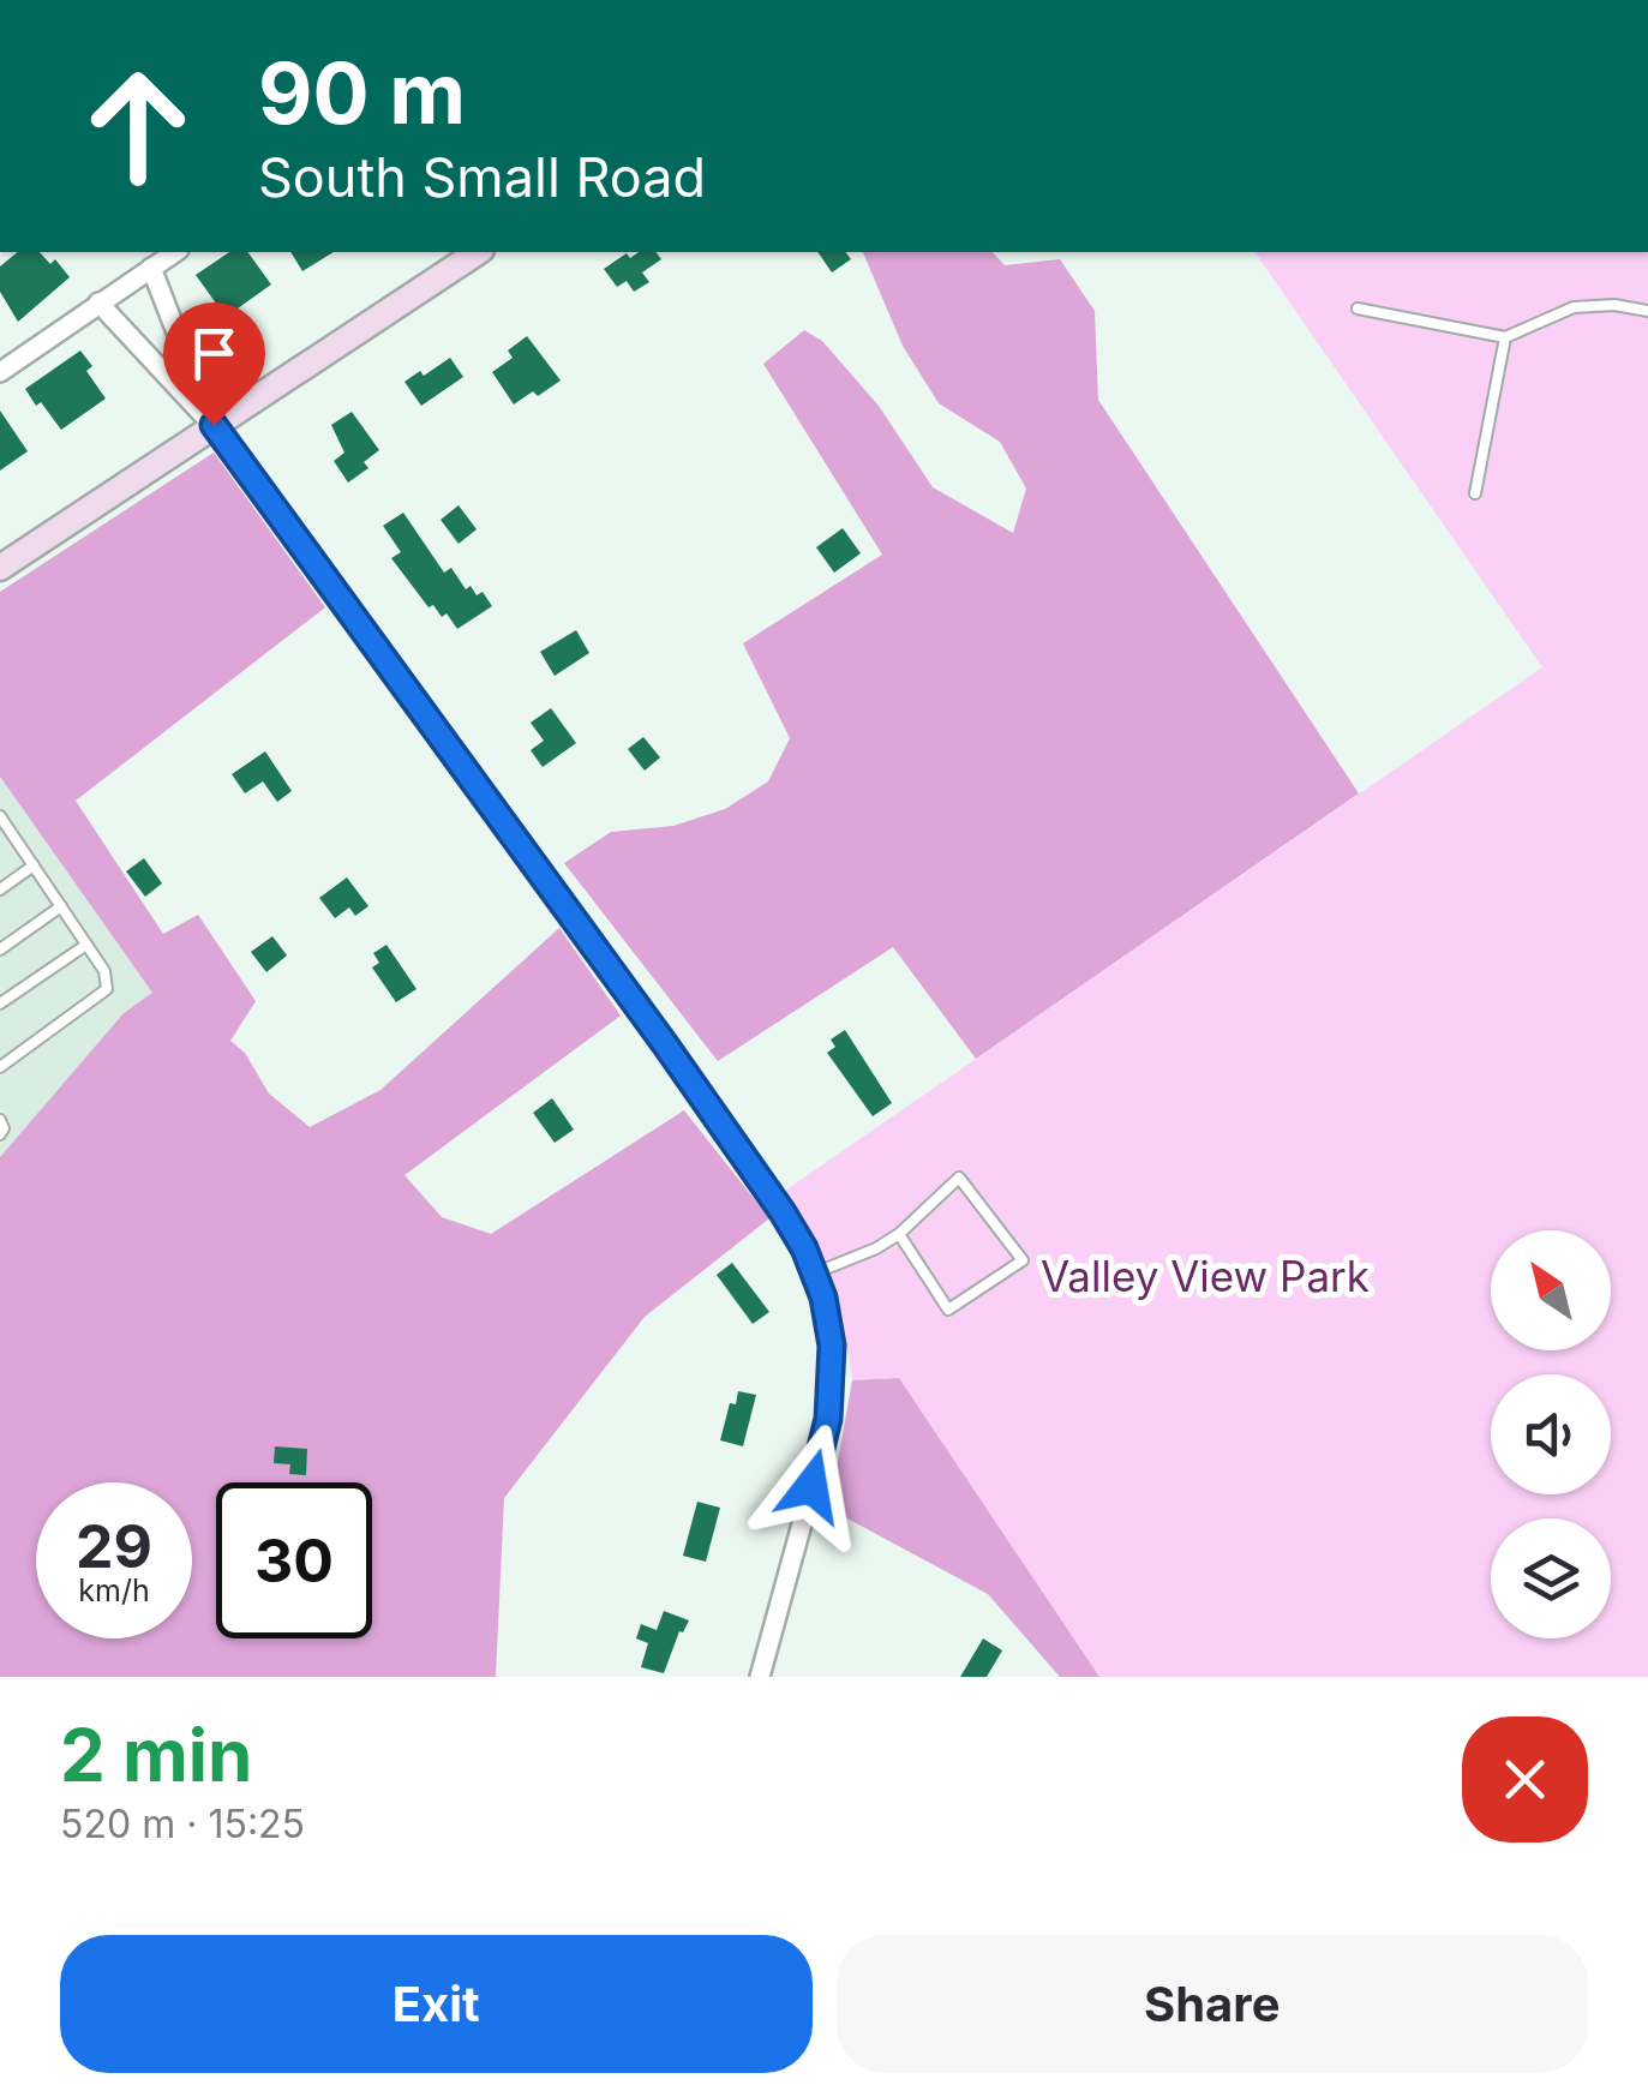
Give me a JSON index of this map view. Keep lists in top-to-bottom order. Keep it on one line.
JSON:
{"parks":["Valley View Park"],"north":"top left","page":{"turn":["90 m","South Small Road"],"speed":"29 km/h","limit":"30","heading":["2 min","520 m · 15:25"],"buttons":["Exit","Share"]}}
